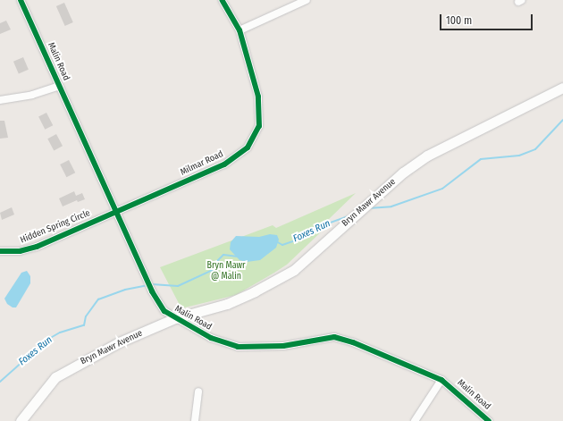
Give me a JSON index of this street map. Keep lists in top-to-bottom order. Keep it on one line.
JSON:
{"streets":{"main road":["Bryn Mawr Avenue"],"street":["Malin Road","Milmar Road","Hidden Spring Circle"]},"crossings":[["Malin Road","Milmar Road"],["Malin Road","Bryn Mawr Avenue"],["Malin Road","Hidden Spring Circle"],["Milmar Road","Hidden Spring Circle"]],"water":["Foxes Run"],"parks":["Bryn Mawr @ Malin"],"scale_bar":"100 m"}
